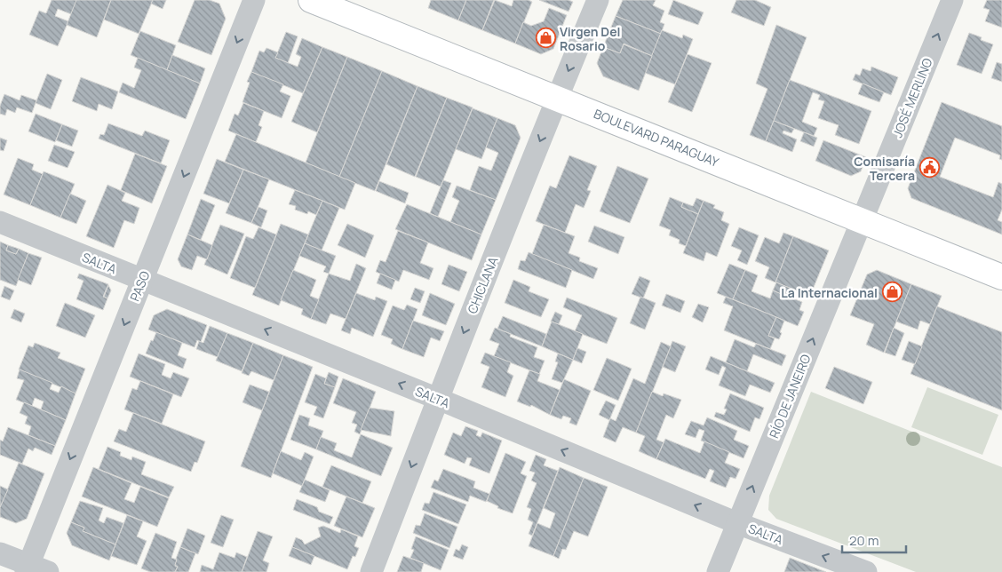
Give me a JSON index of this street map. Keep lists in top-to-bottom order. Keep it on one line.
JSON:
{"streets":{"main road":["BOULEVARD PARAGUAY"],"street":["JOSÉ MERLINO","SALTA","CHICLANA","PASO","RÍO DE JANEIRO"]},"crossings":[["JOSÉ MERLINO","BOULEVARD PARAGUAY"],["JOSÉ MERLINO","RÍO DE JANEIRO"],["BOULEVARD PARAGUAY","CHICLANA"],["BOULEVARD PARAGUAY","RÍO DE JANEIRO"],["SALTA","CHICLANA"],["SALTA","PASO"],["SALTA","RÍO DE JANEIRO"]],"one_way":["JOSÉ MERLINO","SALTA","CHICLANA","PASO","RÍO DE JANEIRO"],"places":{"shop":["Virgen Del Rosario","La Internacional"],"public building":["Comisaría Tercera"]},"scale_bar":"20 m"}
